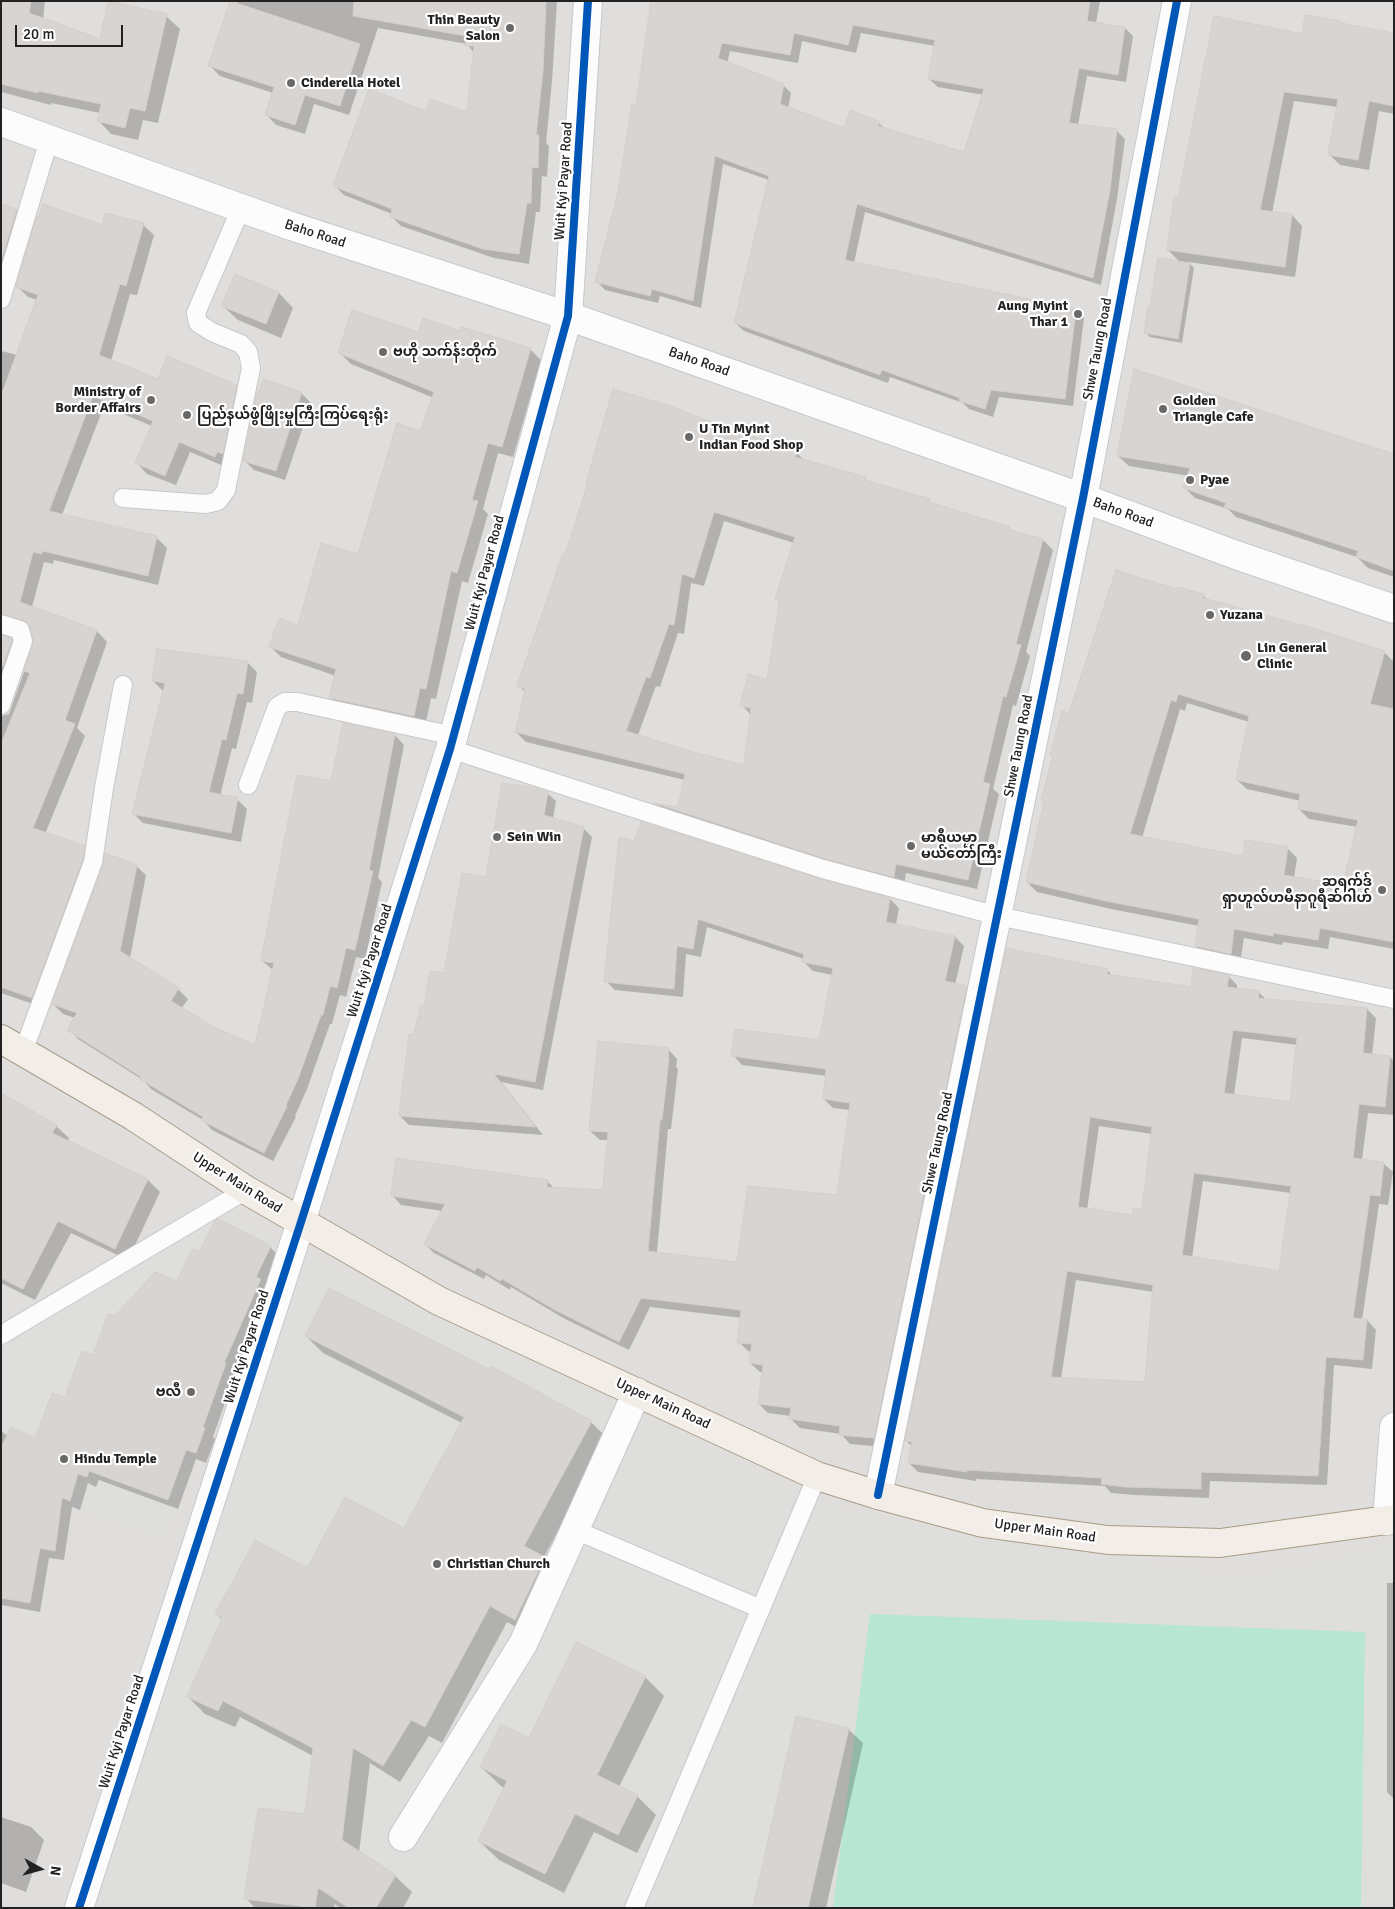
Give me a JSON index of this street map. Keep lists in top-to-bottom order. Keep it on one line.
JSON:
{"streets":{"main road":["Upper Main Road"],"street":["Wuit Kyi Payar Road","Baho Road","Shwe Taung Road"]},"crossings":[["Wuit Kyi Payar Road","Baho Road"],["Wuit Kyi Payar Road","Upper Main Road"],["Baho Road","Shwe Taung Road"],["Shwe Taung Road","Upper Main Road"]],"places":["Thin Beauty Salon","Cinderella Hotel","Aung Myint Thar 1","ဗဟို သက်န်းတိုက်","Ministry of Border Affairs","Golden Triangle Cafe","ပြည်နယ်ဖွံဖြိုးမှုကြီးကြပ်ရေးရုံး","U Tin Myint Indian Food Shop","Pyae","Yuzana","Lin General Clinic","Sein Win","မာရီယမ္မာ မယ်တော်ကြီး","ဆရက်ဒ် ရှာဟူလ်ဟမီနာဂူရီဆ်ဂါဟ်","ဗလီ","Hindu Temple","Christian Church"],"scale_bar":"20 m","north":"right"}
